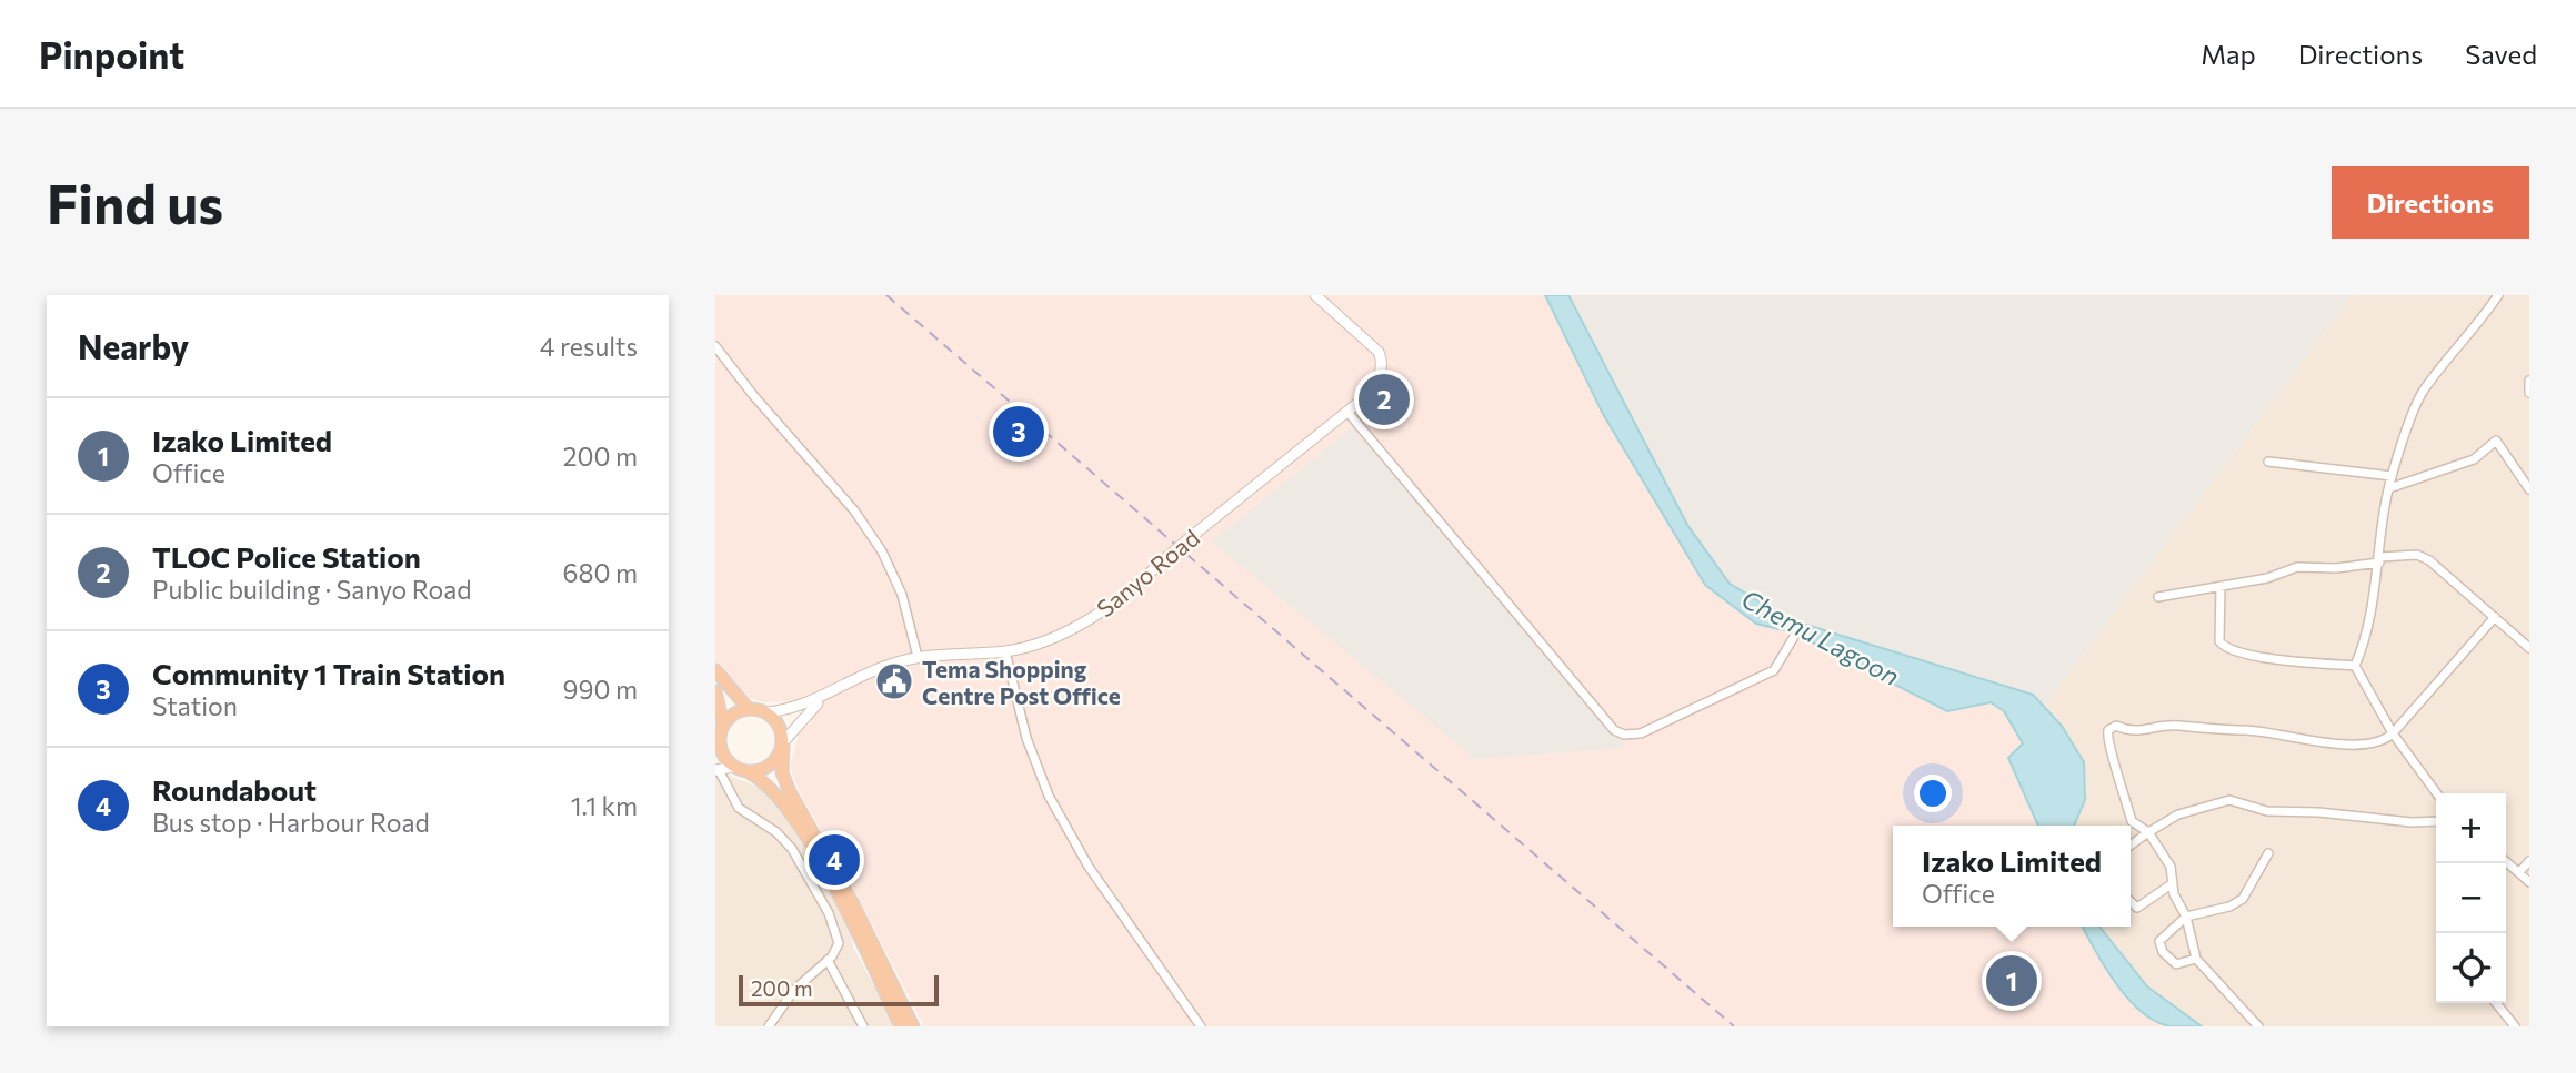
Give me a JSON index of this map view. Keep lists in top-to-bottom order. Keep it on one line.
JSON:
{"streets":{"street":["Sanyo Road"]},"water":["Chemu Lagoon"],"places":{"public building":["Tema Shopping Centre Post Office"]},"scale_bar":"200 m","page":{"header":"Pinpoint","nav":["Map","Directions","Saved"],"buttons":"Directions","title":"Find us","heading":["Nearby","4 results"],"pins":["2","3","4","1"],"list":[{"mark":"1","name":"Izako Limited","note":"Office","value":"200 m"},{"mark":"2","name":"TLOC Police Station","note":"Public building · Sanyo Road","value":"680 m"},{"mark":"3","name":"Community 1 Train Station","note":"Station","value":"990 m"},{"mark":"4","name":"Roundabout","note":"Bus stop · Harbour Road","value":"1.1 km"}],"map_buttons":["+","−"],"popup":["Izako Limited","Office"],"scale":"200 m"}}
